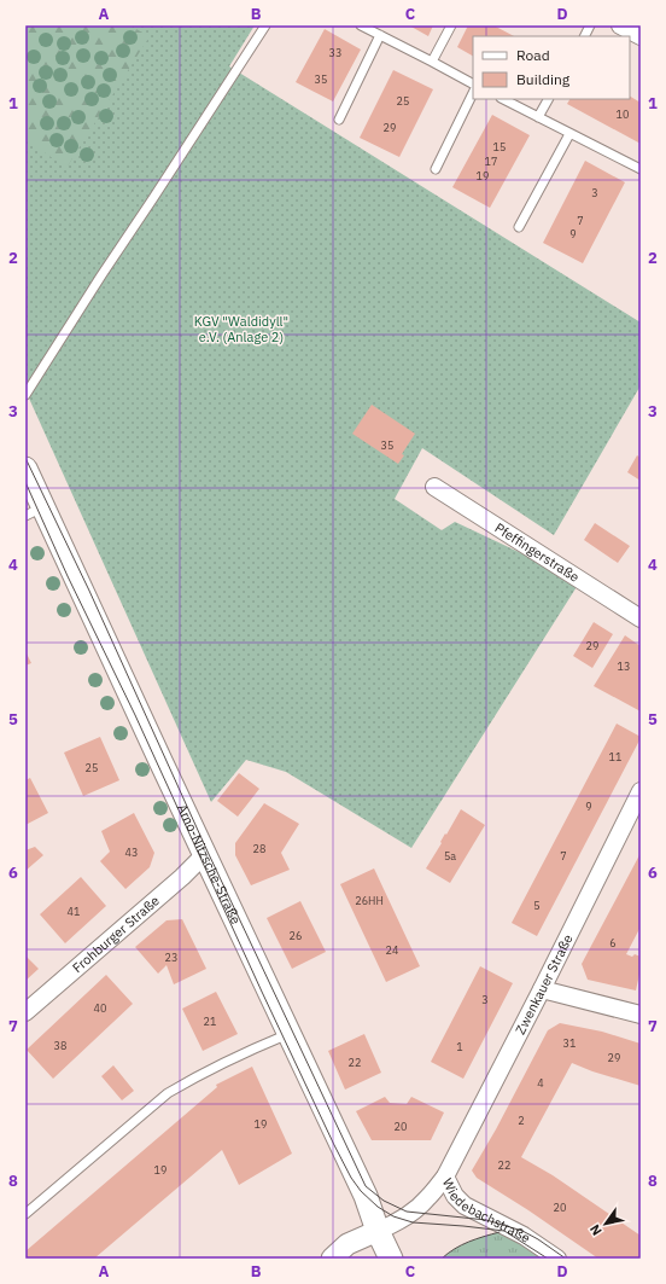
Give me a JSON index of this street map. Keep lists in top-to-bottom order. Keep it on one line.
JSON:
{"streets":{"main road":["Arno-Nitzsche-Straße"],"street":["Pfeffingerstraße","Frohburger Straße","Zwenkauer Straße","Wiedebachstraße"]},"crossings":[["Arno-Nitzsche-Straße","Frohburger Straße"],["Arno-Nitzsche-Straße","Wiedebachstraße"],["Zwenkauer Straße","Wiedebachstraße"]],"parks":["KGV \"Waldidyll\" e.V. (Anlage 2)"],"house_numbers":["33","35","25","10","29","15","17","19","3","7","9","35","29","13","11","25","9","28","43","5a","7","26HH","5","41","26","6","24","23","3","40","21","31","38","1","29","22","4","2","19","20","22","19","20"],"legend":["Road","Building"],"north":"bottom left","grid":{"columns":["A","B","C","D"],"rows":["1","2","3","4","5","6","7","8"]}}
